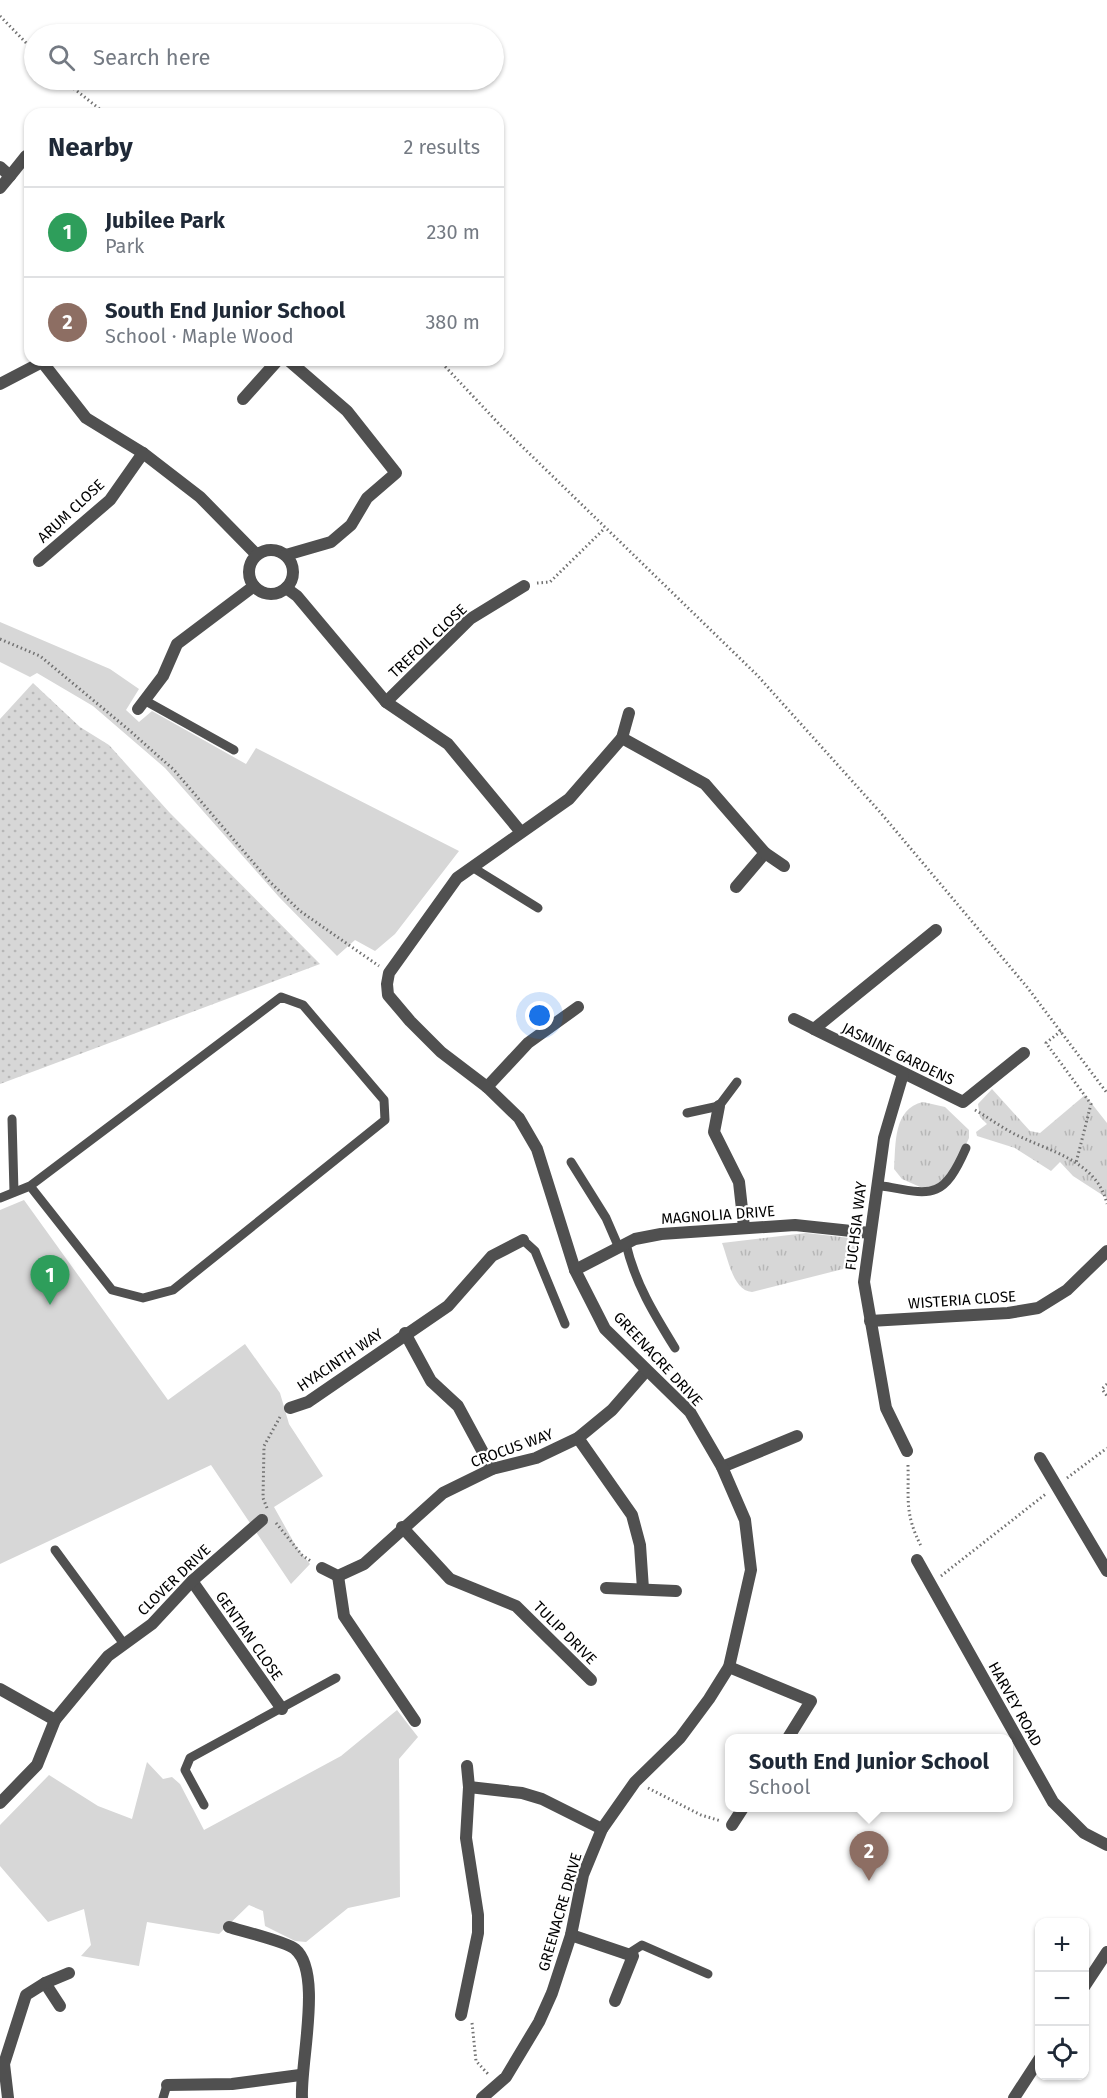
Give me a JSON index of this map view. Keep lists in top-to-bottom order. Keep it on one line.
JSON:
{"streets":{"street":["ARUM CLOSE","TREFOIL CLOSE","JASMINE GARDENS","MAGNOLIA DRIVE","FUCHSIA WAY","WISTERIA CLOSE","GREENACRE DRIVE","HYACINTH WAY","CROCUS WAY","CLOVER DRIVE","TULIP DRIVE","GENTIAN CLOSE","HARVEY ROAD"]},"crossings":[["JASMINE GARDENS","FUCHSIA WAY"],["MAGNOLIA DRIVE","FUCHSIA WAY"],["MAGNOLIA DRIVE","GREENACRE DRIVE"],["FUCHSIA WAY","WISTERIA CLOSE"],["GREENACRE DRIVE","CROCUS WAY"],["HYACINTH WAY","CROCUS WAY"],["CROCUS WAY","TULIP DRIVE"],["CLOVER DRIVE","GENTIAN CLOSE"]],"page":{"search":"Search here","heading":["Nearby","2 results"],"list":[{"mark":"1","name":"Jubilee Park","note":"Park","value":"230 m"},{"mark":"2","name":"South End Junior School","note":"School · Maple Wood","value":"380 m"}],"pins":["1","2"],"popup":["South End Junior School","School"],"map_buttons":["+","−"]}}
